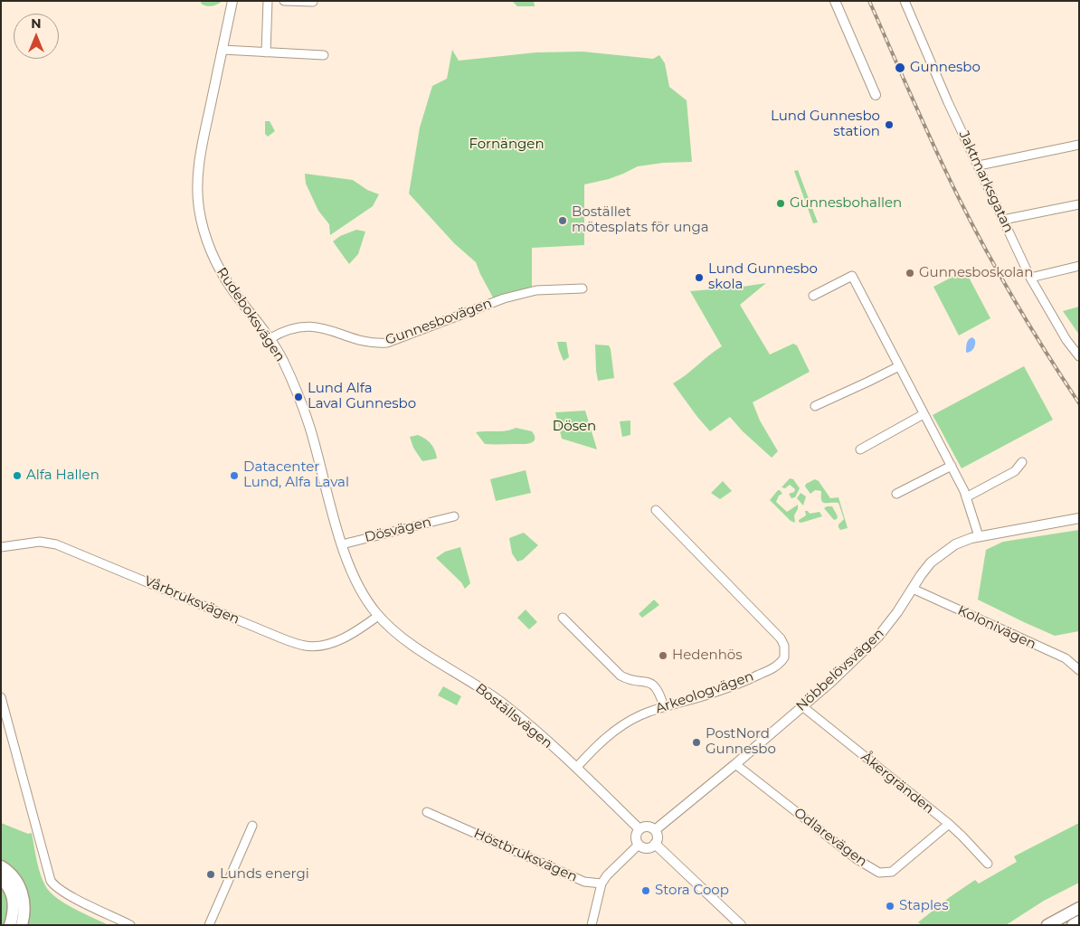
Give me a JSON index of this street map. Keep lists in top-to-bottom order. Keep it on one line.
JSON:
{"streets":{"street":["Jaktmarksgatan","Rudeboksvägen","Gunnesbovägen","Dösvägen","Vårbruksvägen","Kolonivägen","Nöbbelövsvägen","Arkeologvägen","Boställsvägen","Åkergränden","Odlarevägen","Höstbruksvägen"]},"crossings":[["Rudeboksvägen","Gunnesbovägen"],["Rudeboksvägen","Dösvägen"],["Rudeboksvägen","Vårbruksvägen"],["Rudeboksvägen","Boställsvägen"],["Vårbruksvägen","Boställsvägen"],["Kolonivägen","Nöbbelövsvägen"],["Nöbbelövsvägen","Boställsvägen"],["Nöbbelövsvägen","Åkergränden"],["Nöbbelövsvägen","Odlarevägen"],["Arkeologvägen","Boställsvägen"],["Åkergränden","Odlarevägen"]],"parks":["Fornängen","Dösen"],"places":["Gunnesbo","Lund Gunnesbo station","Gunnesbohallen","Bostället mötesplats för unga","Gunnesboskolan","Lund Gunnesbo skola","Lund Alfa Laval Gunnesbo","Alfa Hallen","Datacenter Lund, Alfa Laval","Hedenhös","PostNord Gunnesbo","Lunds energi","Stora Coop","Staples"],"north":"top"}
